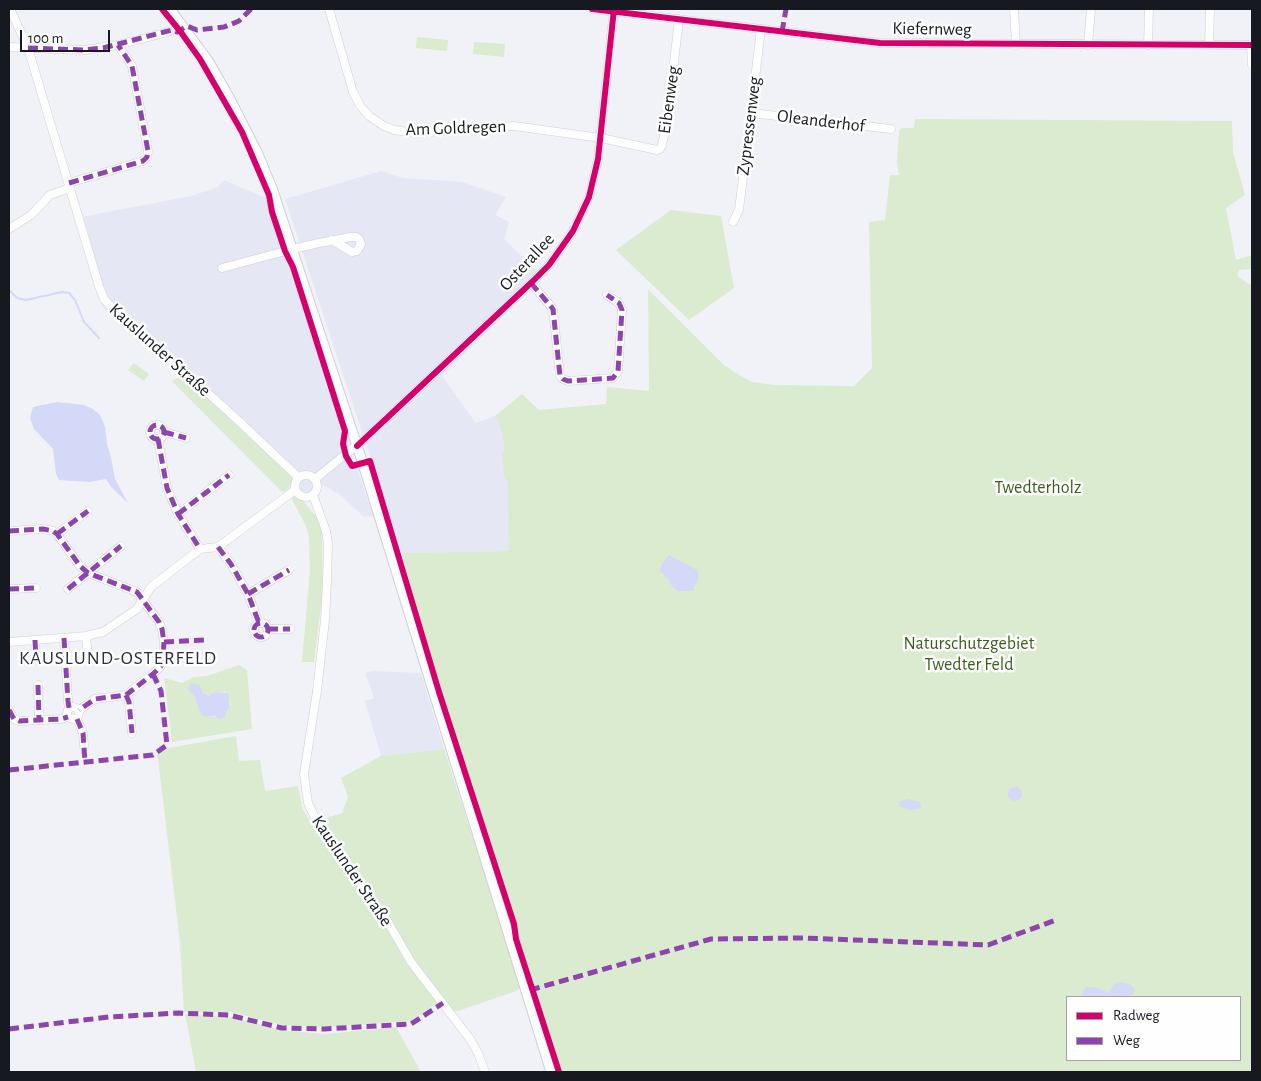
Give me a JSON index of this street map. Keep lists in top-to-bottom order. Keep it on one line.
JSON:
{"streets":{"street":["Kiefernweg","Eibenweg","Oleanderhof","Zypressenweg","Am Goldregen","Osterallee","Kauslunder Straße"]},"crossings":[["Kiefernweg","Eibenweg"],["Kiefernweg","Zypressenweg"],["Kiefernweg","Osterallee"],["Eibenweg","Am Goldregen"],["Eibenweg","Osterallee"],["Oleanderhof","Zypressenweg"],["Am Goldregen","Osterallee"],["Osterallee","Kauslunder Straße"]],"districts":["KAUSLUND-OSTERFELD"],"parks":["Twedterholz","Naturschutzgebiet Twedter Feld"],"legend":["Radweg","Weg"],"scale_bar":"100 m"}
